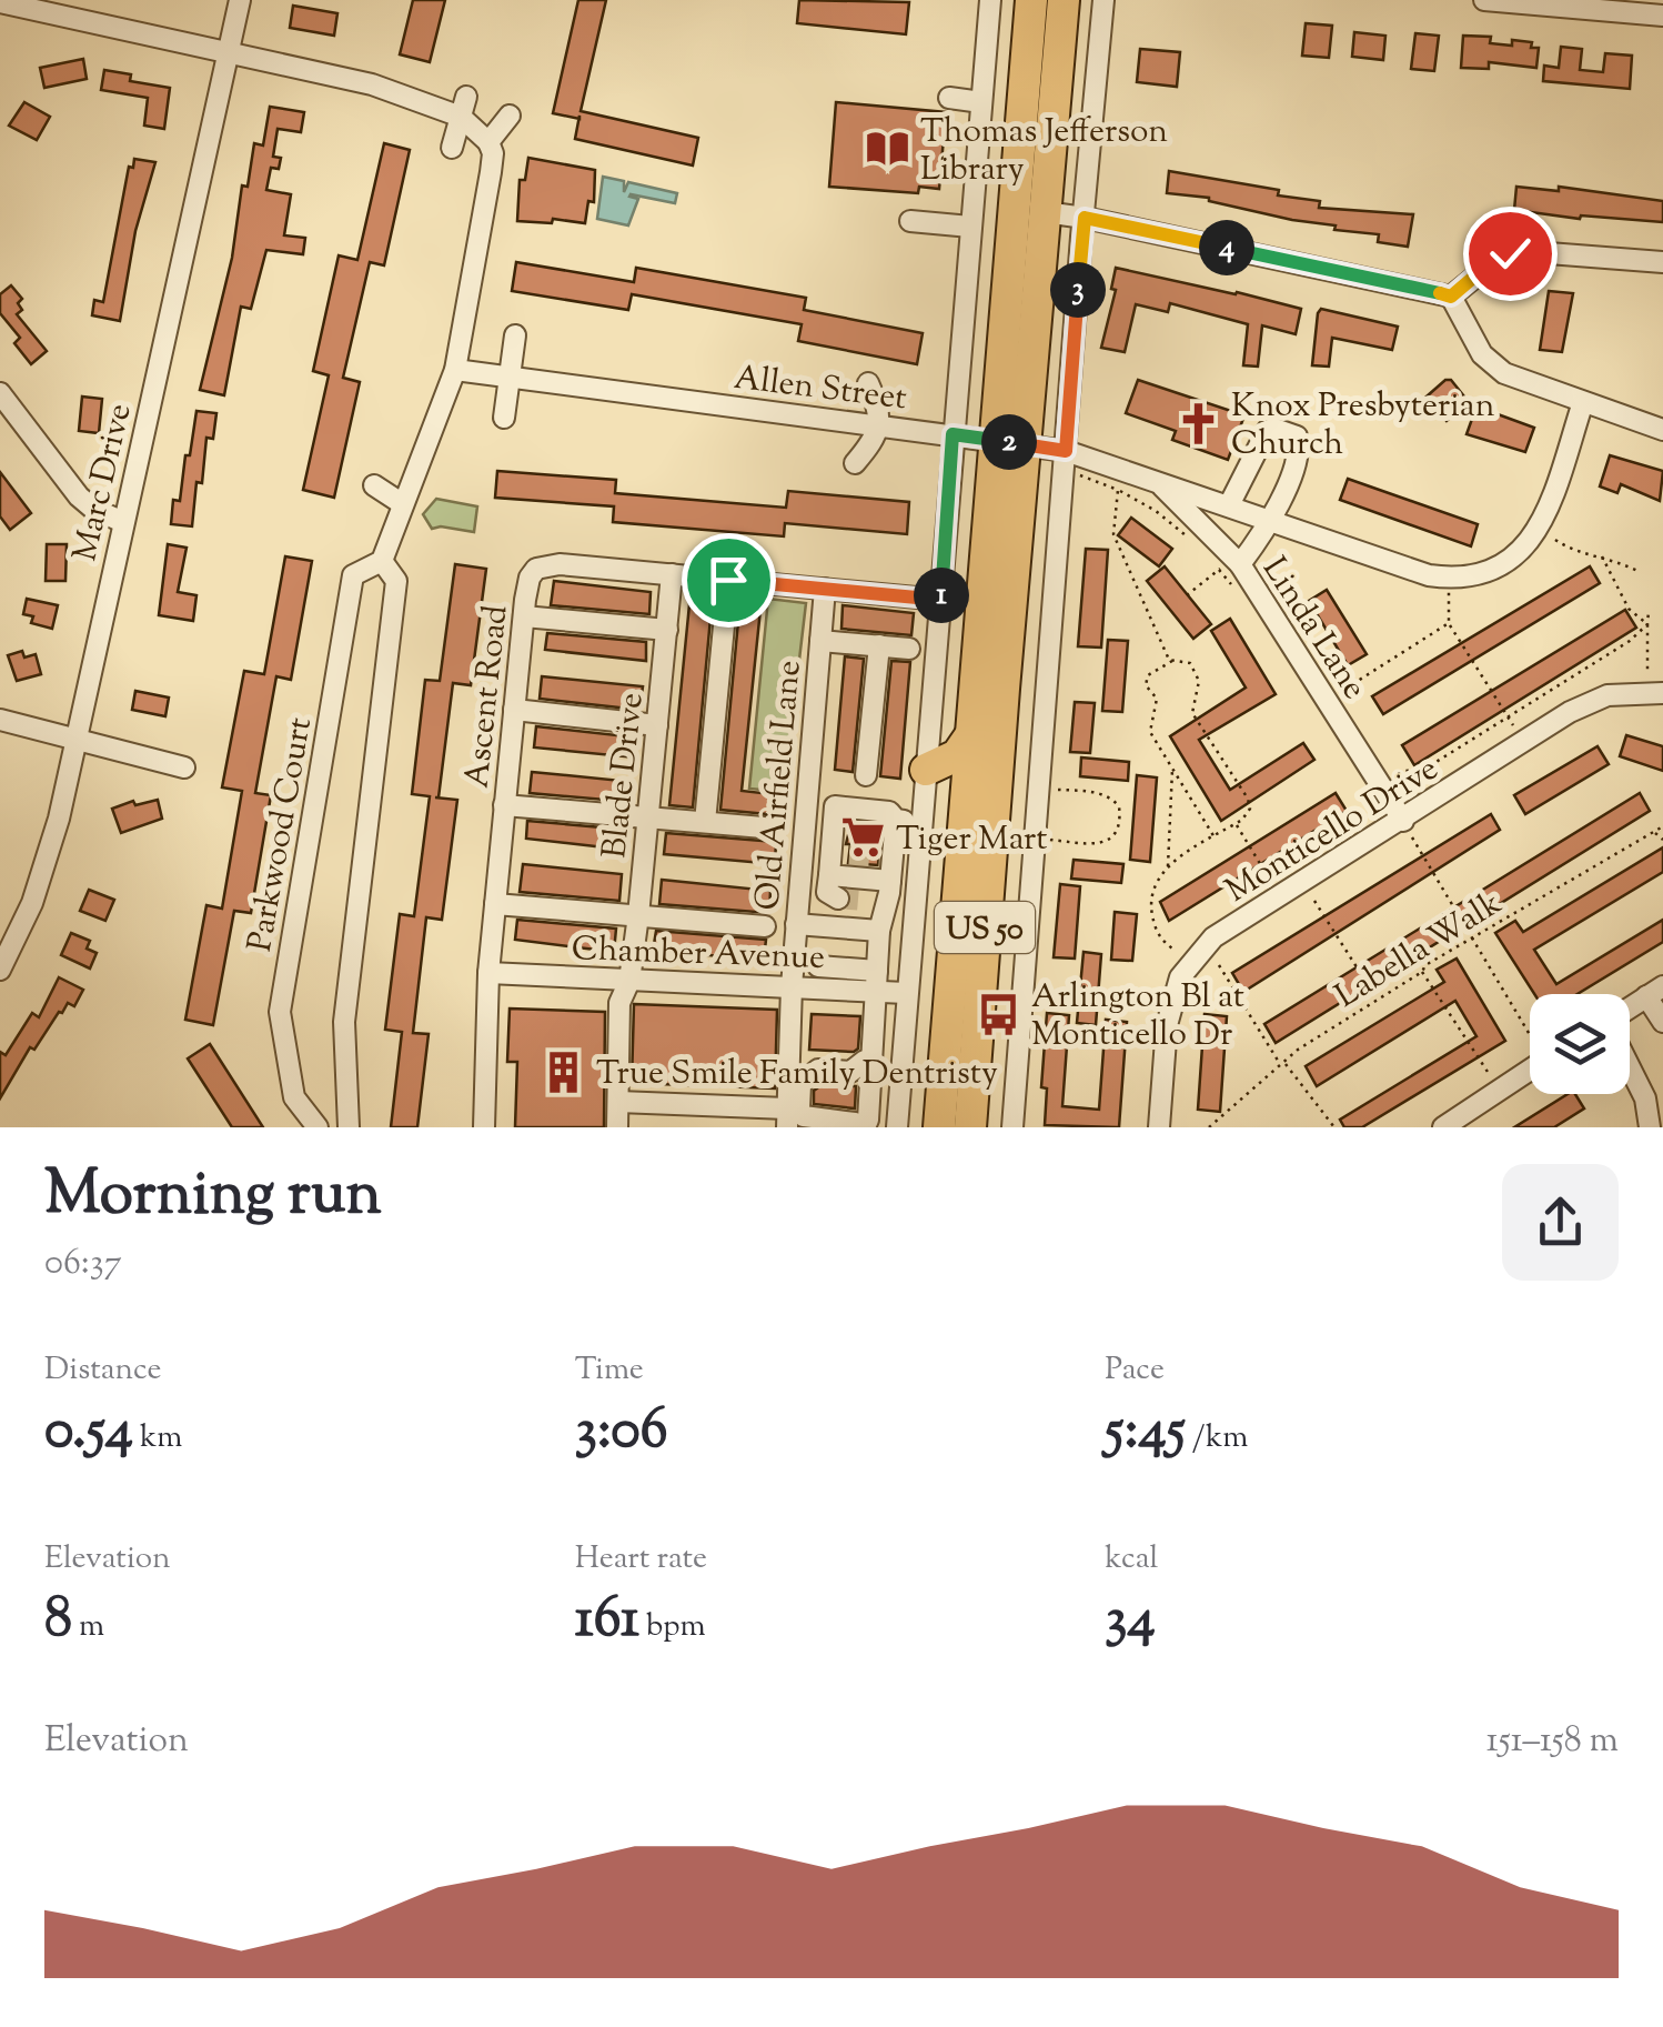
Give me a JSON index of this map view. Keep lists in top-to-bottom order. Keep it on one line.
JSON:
{"streets":{"highway":["US 50"],"street":["Allen Street","Marc Drive","Linda Lane","Ascent Road","Blade Drive","Old Airfield Lane","Monticello Drive","Parkwood Court","Chamber Avenue"],"path":["Labella Walk"]},"crossings":[["Allen Street","Linda Lane"],["Allen Street","Parkwood Court"],["Allen Street","US 50"],["Linda Lane","Monticello Drive"],["Ascent Road","Blade Drive"],["Ascent Road","Old Airfield Lane"],["Ascent Road","Chamber Avenue"],["Blade Drive","Chamber Avenue"],["Old Airfield Lane","Chamber Avenue"]],"places":{"library":["Thomas Jefferson Library"],"church":["Knox Presbyterian Church"],"supermarket":["Tiger Mart"],"bus stop":["Arlington Bl at Monticello Dr"],"building":["True Smile Family Dentristy"]},"page":{"pins":["4","3","2","1"],"heading":["Morning run","06:37"],"stats":[["Distance","0.54 km"],["Time","3:06"],["Pace","5:45 /km"],["Elevation","8 m"],["Heart rate","161 bpm"],["kcal","34"]],"chart":["Elevation","151–158 m"]}}
